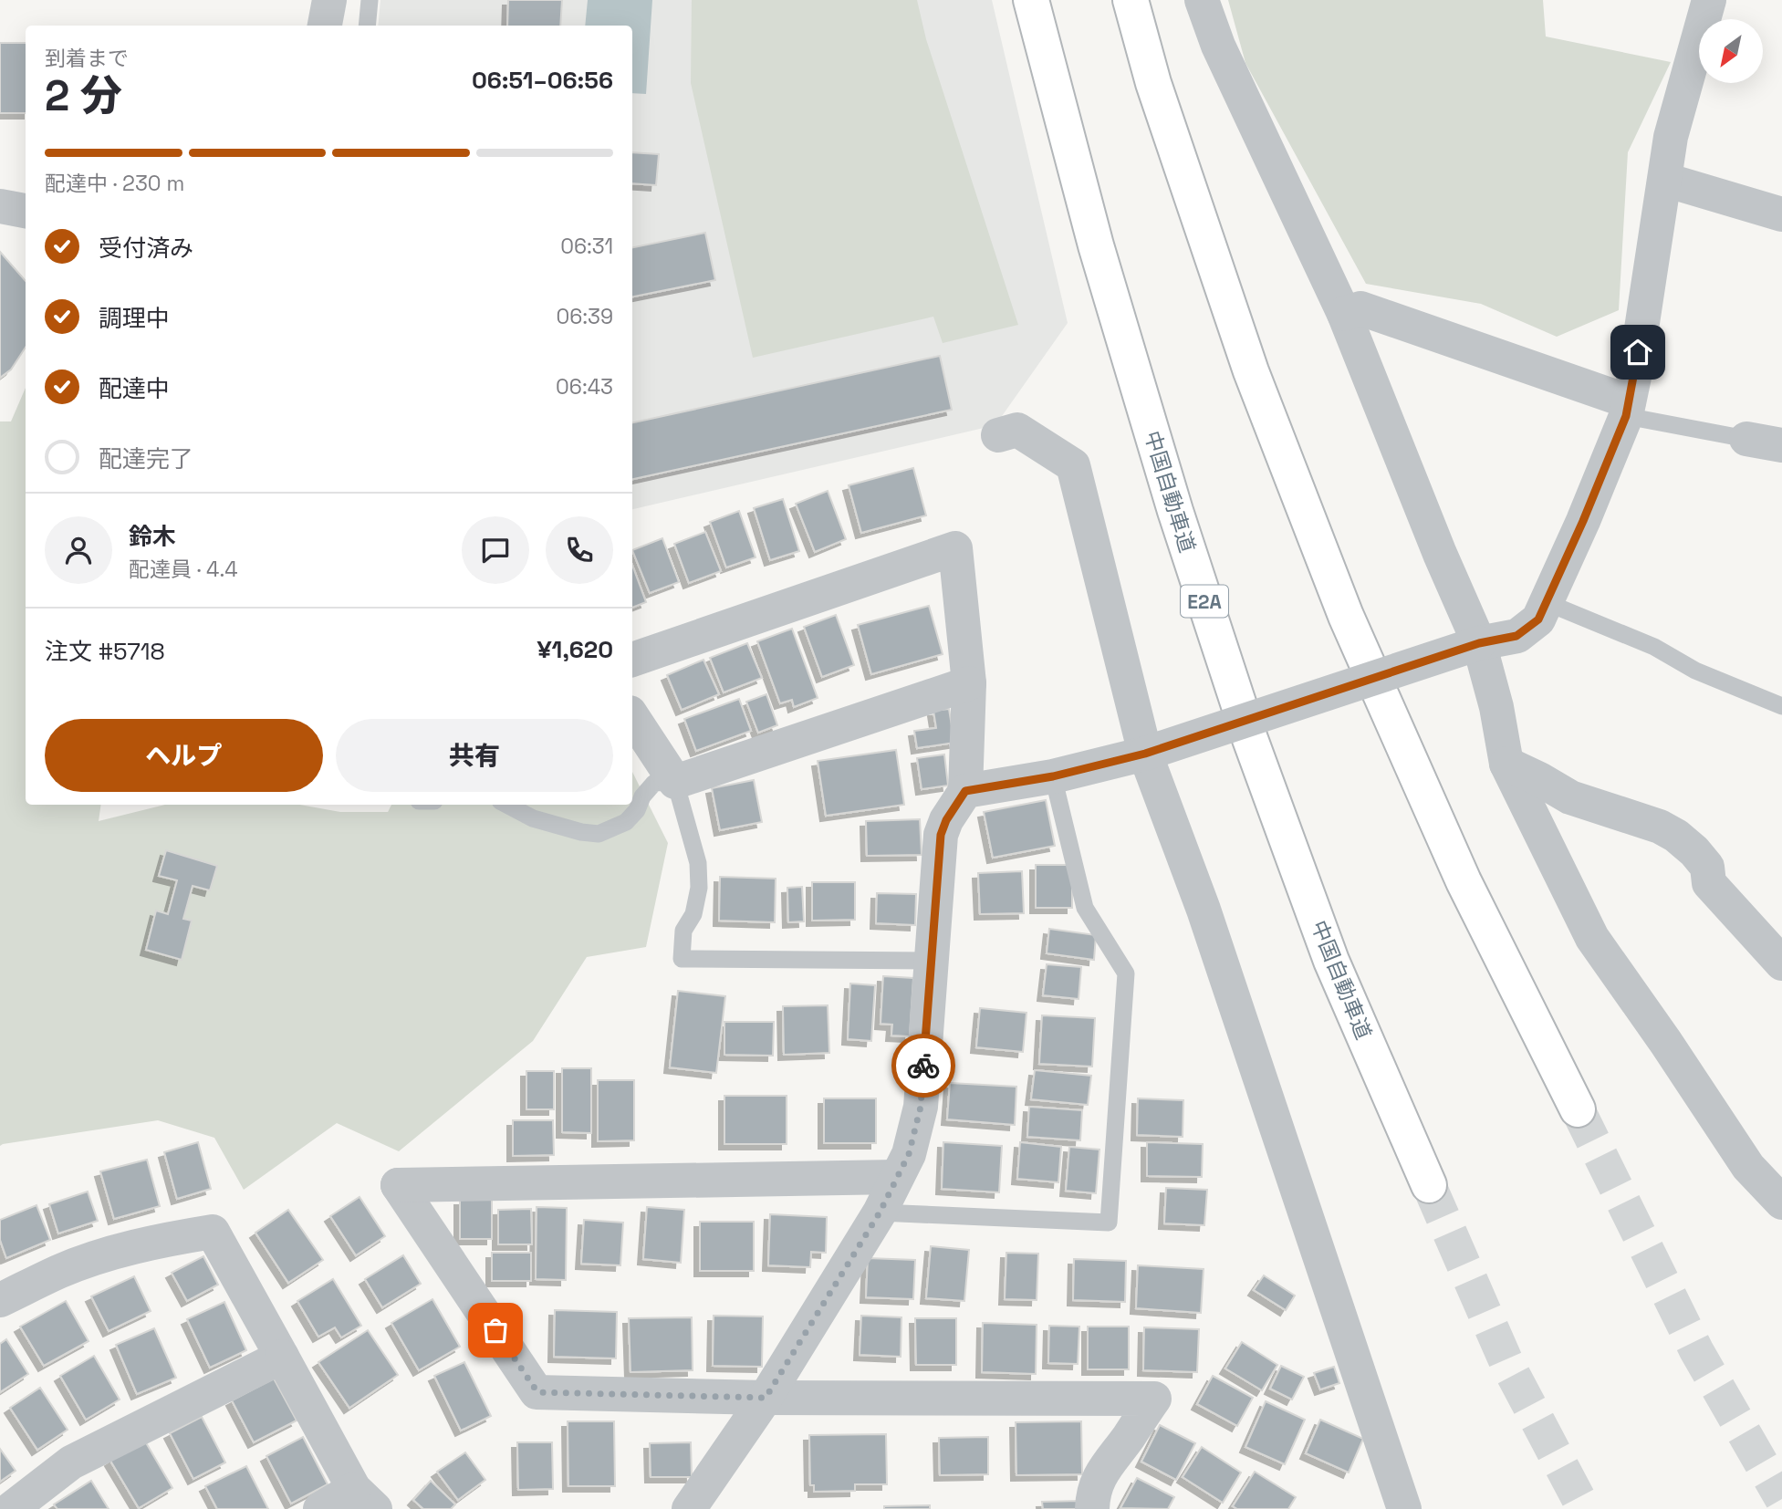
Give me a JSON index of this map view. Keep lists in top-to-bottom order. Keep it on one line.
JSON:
{"streets":{"highway":["中国自動車道","E2A"]},"north":"bottom left","page":{"heading":["2 分","到着まで","06:51–06:56"],"panel":["鈴木","配達員 · 4.4","注文 #5718","¥1,620"],"bar":"配達中 · 230 m","list":[["受付済み","06:31"],["調理中","06:39"],["配達中","06:43"],"配達完了"],"buttons":["ヘルプ","共有"]}}
